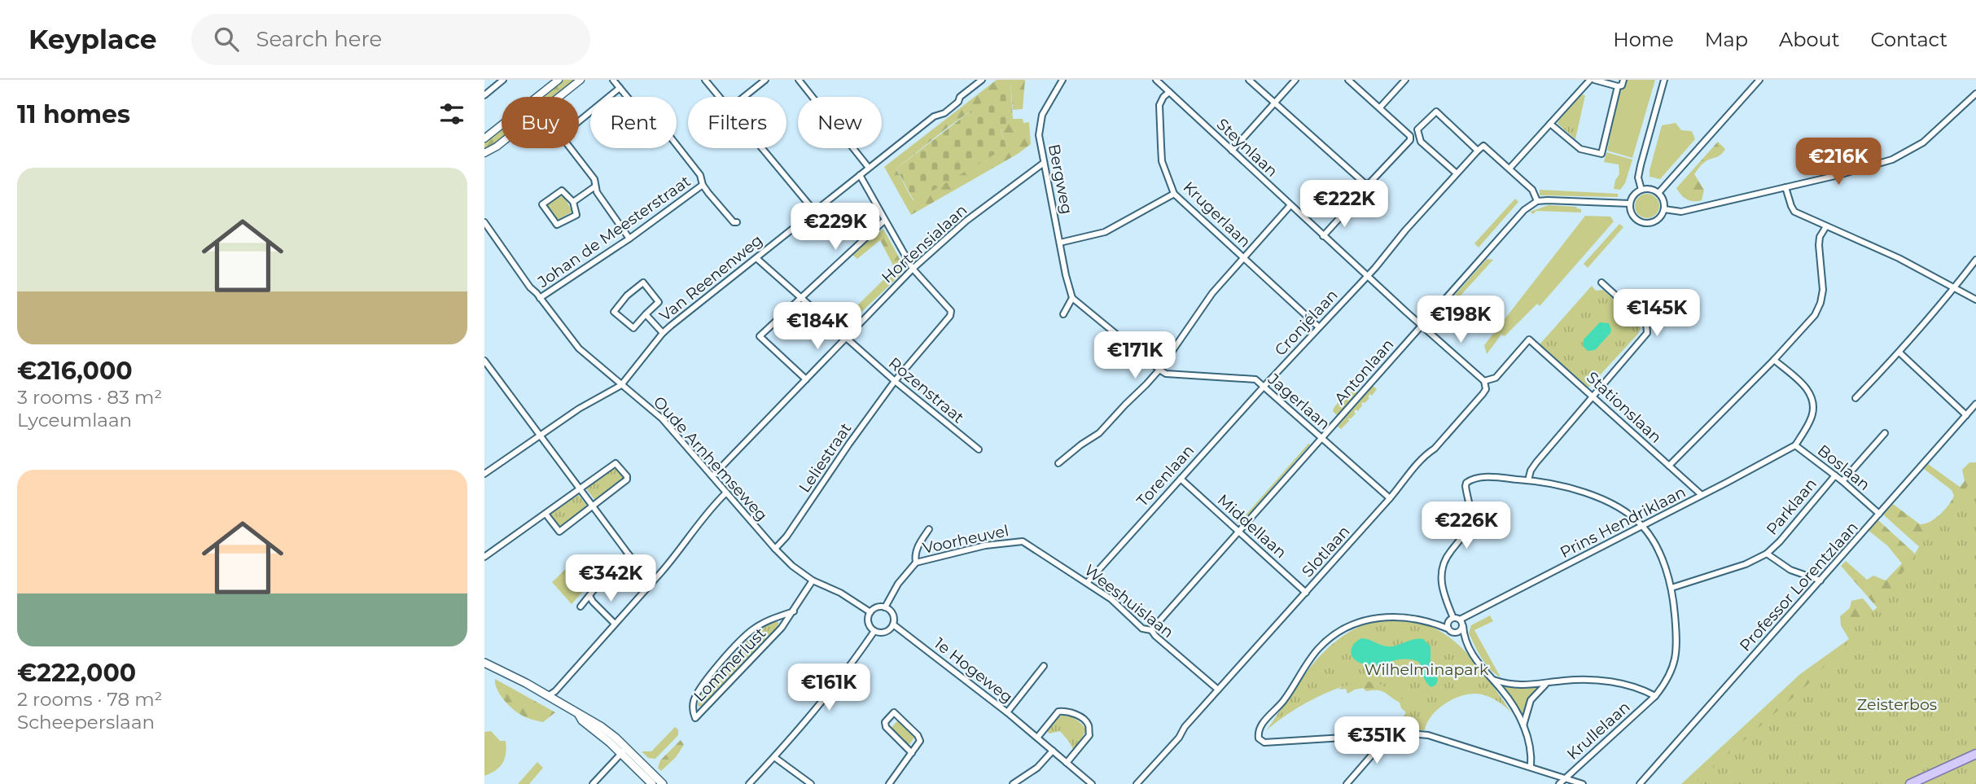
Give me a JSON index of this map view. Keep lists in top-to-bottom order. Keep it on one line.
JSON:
{"streets":{"street":["Steynlaan","Bergweg","Krugerlaan","Johan de Meesterstraat","Hortensialaan","Van Reenenweg","Cronjélaan","Antonlaan","Rozenstraat","Jagerlaan","Stationslaan","Leliestraat","Oude Arnhemseweg","Boslaan","Torenlaan","Parklaan","Prins Hendriklaan","Middellaan","Voorheuvel","Slotlaan","Professor Lorentzlaan","Weeshuislaan","Lommerlust","1e Hogeweg","Krullelaan"]},"crossings":[["Steynlaan","Krugerlaan"],["Steynlaan","Cronjélaan"],["Steynlaan","Antonlaan"],["Steynlaan","Slotlaan"],["Bergweg","Hortensialaan"],["Bergweg","Jagerlaan"],["Krugerlaan","Cronjélaan"],["Johan de Meesterstraat","Oude Arnhemseweg"],["Hortensialaan","Rozenstraat"],["Hortensialaan","Leliestraat"],["Hortensialaan","Oude Arnhemseweg"],["Van Reenenweg","Rozenstraat"],["Van Reenenweg","Oude Arnhemseweg"],["Cronjélaan","Jagerlaan"],["Cronjélaan","Torenlaan"],["Antonlaan","Jagerlaan"],["Antonlaan","Middellaan"],["Antonlaan","Weeshuislaan"],["Rozenstraat","Leliestraat"],["Jagerlaan","Torenlaan"],["Jagerlaan","Slotlaan"],["Stationslaan","Prins Hendriklaan"],["Stationslaan","Slotlaan"],["Leliestraat","Oude Arnhemseweg"],["Oude Arnhemseweg","Voorheuvel"],["Oude Arnhemseweg","Lommerlust"],["Oude Arnhemseweg","1e Hogeweg"],["Boslaan","Parklaan"],["Boslaan","Prins Hendriklaan"],["Boslaan","Professor Lorentzlaan"],["Torenlaan","Middellaan"],["Torenlaan","Weeshuislaan"],["Parklaan","Professor Lorentzlaan"],["Parklaan","Krullelaan"],["Prins Hendriklaan","Krullelaan"],["Middellaan","Slotlaan"],["Voorheuvel","Weeshuislaan"],["Voorheuvel","1e Hogeweg"],["Slotlaan","Weeshuislaan"]],"parks":["Wilhelminapark","Zeisterbos"],"page":{"header":"Keyplace","search":"Search here","nav":["Home","Map","About","Contact"],"heading":"11 homes","chip":["Buy","Rent","Filters","New"],"price":["€216K","€222K","€229K","€145K","€198K","€184K","€171K","€226K","€342K","€161K","€351K"],"list":[{"name":"€216,000","note":"3 rooms · 83 m² · Lyceumlaan"},{"name":"€222,000","note":"2 rooms · 78 m² · Scheeperslaan"}]}}
